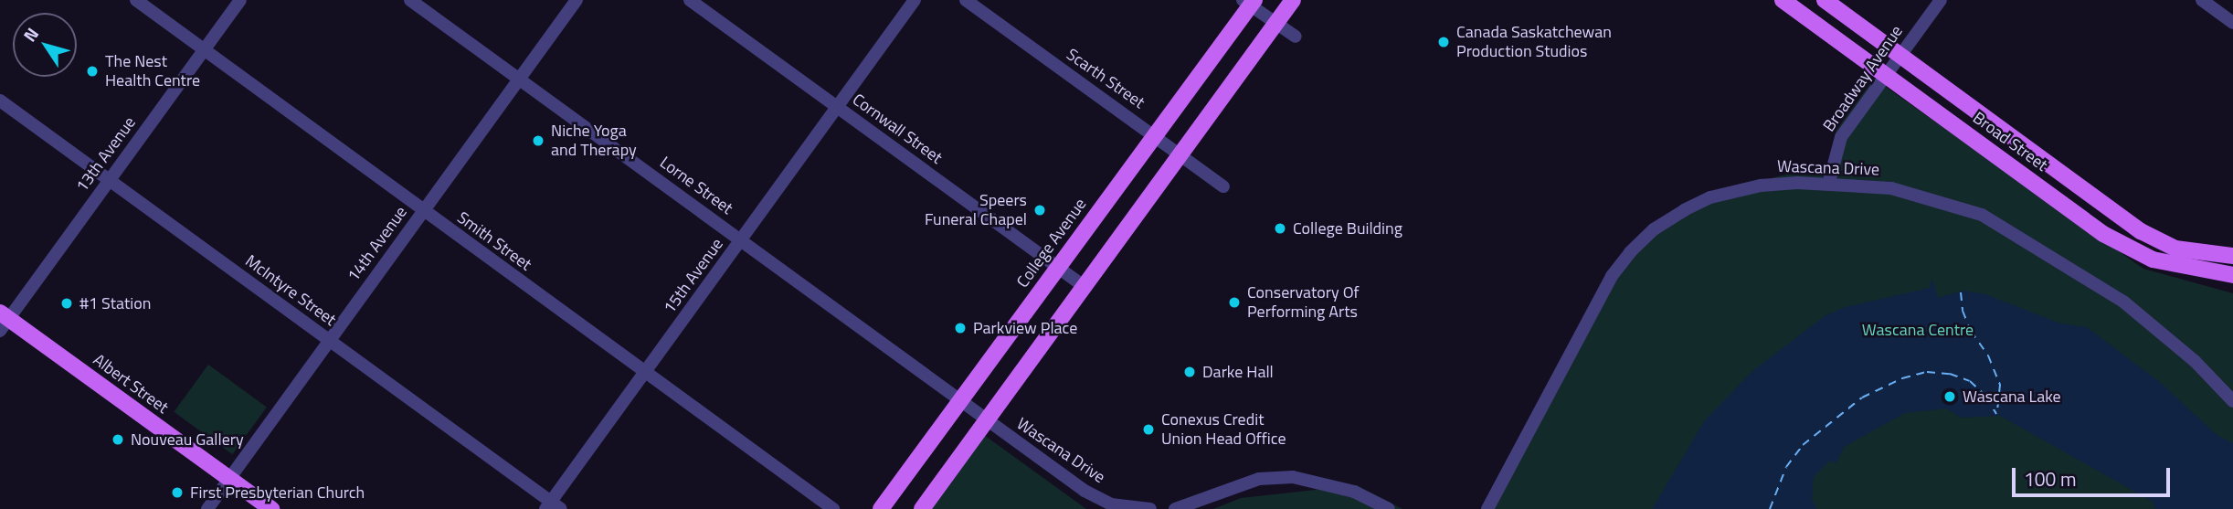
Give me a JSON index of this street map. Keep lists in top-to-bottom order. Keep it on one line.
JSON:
{"streets":{"main road":["Broad Street","College Avenue","Albert Street"],"street":["Scarth Street","Broadway Avenue","Cornwall Street","13th Avenue","Wascana Drive","Lorne Street","Smith Street","14th Avenue","15th Avenue","McIntyre Street"]},"crossings":[["Scarth Street","College Avenue"],["Broadway Avenue","Broad Street"],["Broadway Avenue","Wascana Drive"],["Cornwall Street","College Avenue"],["Cornwall Street","15th Avenue"],["13th Avenue","Smith Street"],["13th Avenue","McIntyre Street"],["13th Avenue","Albert Street"],["Wascana Drive","Lorne Street"],["Wascana Drive","College Avenue"],["Lorne Street","College Avenue"],["Lorne Street","14th Avenue"],["Lorne Street","15th Avenue"],["Smith Street","14th Avenue"],["Smith Street","15th Avenue"],["14th Avenue","McIntyre Street"],["14th Avenue","Albert Street"],["15th Avenue","McIntyre Street"]],"parks":["Wascana Centre"],"places":["Canada Saskatchewan Production Studios","The Nest Health Centre","Niche Yoga and Therapy","Speers Funeral Chapel","College Building","Conservatory Of Performing Arts","#1 Station","Parkview Place","Darke Hall","Wascana Lake","Conexus Credit Union Head Office","Nouveau Gallery","First Presbyterian Church"],"scale_bar":"100 m","north":"top left"}
